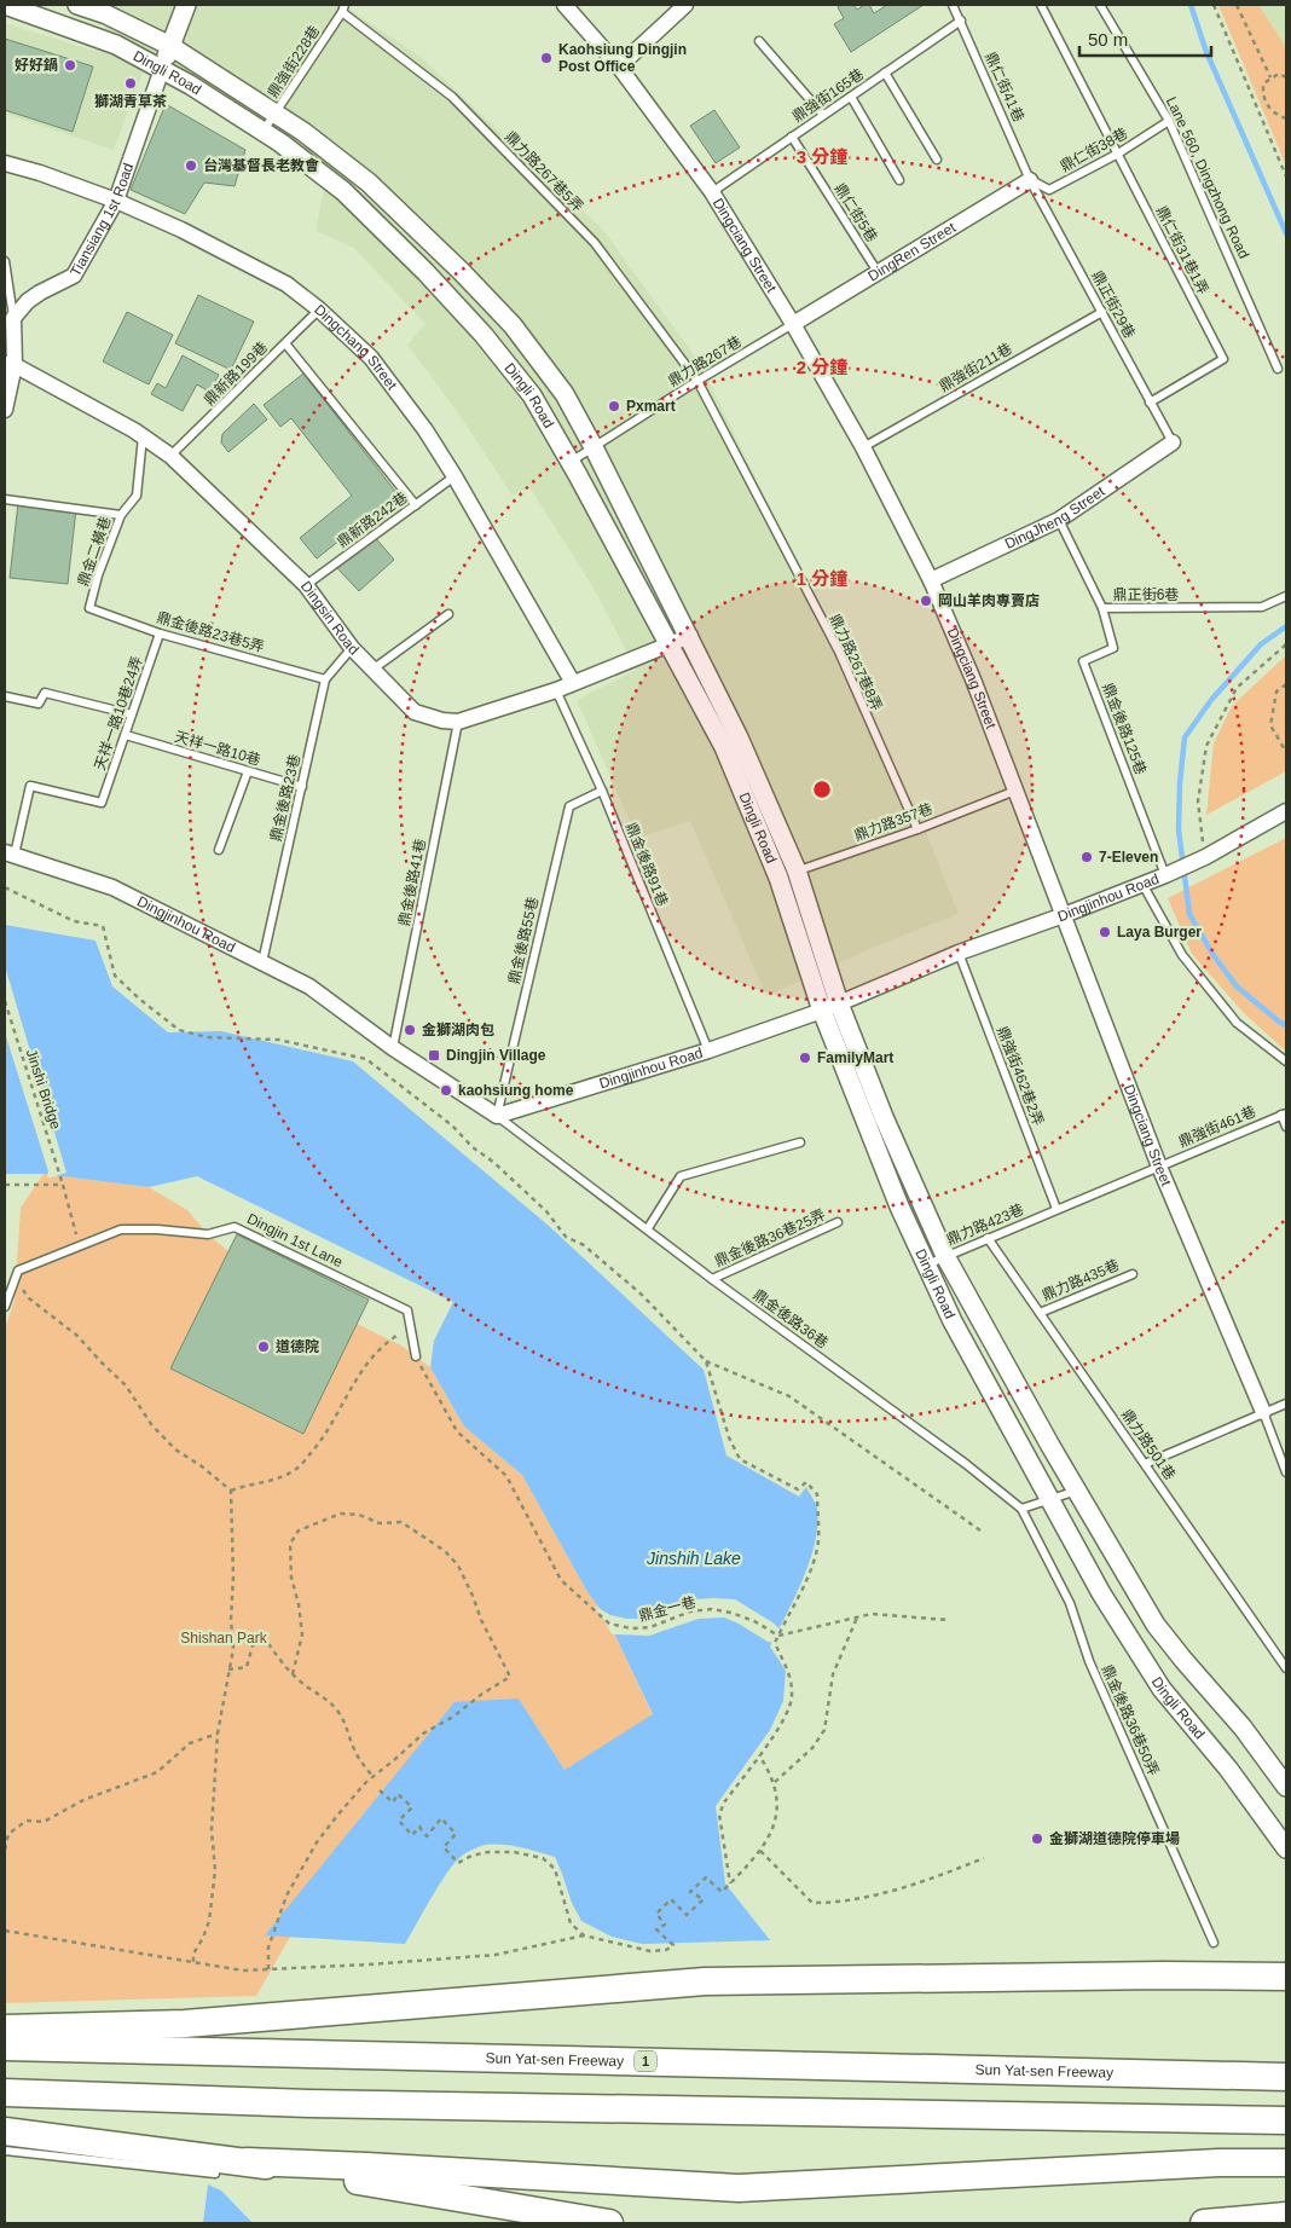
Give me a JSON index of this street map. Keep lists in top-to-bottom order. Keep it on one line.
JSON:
{"streets":{"highway":["Sun Yat-sen Freeway","1"],"street":["Dingli Road","Tiansiang 1st Road","Dingciang Street","DingRen Street","Dingchang Street","DingJheng Street","Dingsin Road","Dingjinhou Road"],"lane":["鼎強街228巷","鼎仁街41巷","鼎強街165巷","鼎仁街38巷","鼎力路267巷5弄","Lane 560, Dingzhong Road","鼎仁街5巷","鼎仁街31巷1弄","鼎正街29巷","鼎力路267巷","鼎強街211巷","鼎新路199巷","鼎新路242巷","鼎金二橫巷","鼎正街6巷","鼎金後路23巷5弄","鼎力路267巷8弄","天祥一路10巷24弄","鼎金後路125巷","天祥一路10巷","鼎金後路23巷","鼎力路357巷","鼎金後路91巷","鼎金後路41巷","鼎金後路55巷","鼎強街462巷2弄","鼎強街461巷","鼎力路423巷","鼎金後路36巷25弄","Dingjin 1st Lane","鼎力路435巷","鼎金後路36巷","鼎力路501巷","鼎金後路36巷50弄"],"path":["Jinshi Bridge","鼎金一巷"]},"crossings":[["鼎強街228巷","Dingli Road"],["鼎強街228巷","鼎力路267巷5弄"],["Dingli Road","Tiansiang 1st Road"],["Dingli Road","鼎力路267巷"],["Dingli Road","Dingsin Road"],["Dingli Road","鼎力路357巷"],["Dingli Road","Dingjinhou Road"],["Dingli Road","鼎力路423巷"],["鼎仁街41巷","鼎強街165巷"],["鼎仁街41巷","鼎仁街38巷"],["鼎仁街41巷","DingRen Street"],["鼎仁街41巷","鼎正街29巷"],["鼎強街165巷","鼎仁街5巷"],["鼎強街165巷","Dingciang Street"],["鼎仁街38巷","Lane 560, Dingzhong Road"],["鼎仁街38巷","鼎仁街31巷1弄"],["鼎仁街38巷","DingRen Street"],["鼎仁街38巷","鼎正街29巷"],["鼎力路267巷5弄","鼎力路267巷"],["鼎力路267巷5弄","鼎力路267巷8弄"],["鼎仁街5巷","DingRen Street"],["Tiansiang 1st Road","Dingchang Street"],["Dingciang Street","DingRen Street"],["Dingciang Street","鼎力路267巷"],["Dingciang Street","鼎強街211巷"],["Dingciang Street","DingJheng Street"],["Dingciang Street","鼎力路357巷"],["Dingciang Street","Dingjinhou Road"],["Dingciang Street","鼎強街461巷"],["鼎仁街31巷1弄","鼎正街29巷"],["DingRen Street","鼎正街29巷"],["DingRen Street","鼎力路267巷"],["鼎正街29巷","鼎強街211巷"],["鼎正街29巷","DingJheng Street"],["Dingchang Street","鼎新路199巷"],["Dingchang Street","鼎新路242巷"],["Dingchang Street","Dingsin Road"],["鼎力路267巷","鼎力路267巷8弄"],["鼎新路199巷","Dingsin Road"],["DingJheng Street","鼎正街6巷"],["鼎新路242巷","Dingsin Road"],["鼎金二橫巷","Dingsin Road"],["鼎金二橫巷","鼎金後路23巷5弄"],["鼎正街6巷","鼎金後路125巷"],["Dingsin Road","鼎金後路23巷"],["Dingsin Road","鼎金後路91巷"],["Dingsin Road","鼎金後路41巷"],["鼎金後路23巷5弄","天祥一路10巷24弄"],["鼎金後路23巷5弄","鼎金後路23巷"],["鼎力路267巷8弄","鼎力路357巷"],["天祥一路10巷24弄","天祥一路10巷"],["天祥一路10巷24弄","Dingjinhou Road"],["鼎金後路125巷","Dingjinhou Road"],["天祥一路10巷","鼎金後路23巷"],["鼎金後路23巷","Dingjinhou Road"],["鼎金後路91巷","Dingjinhou Road"],["鼎金後路91巷","鼎金後路55巷"],["鼎金後路41巷","Dingjinhou Road"],["Dingjinhou Road","鼎金後路55巷"],["Dingjinhou Road","鼎強街462巷2弄"],["Dingjinhou Road","鼎金後路36巷"],["鼎金後路55巷","鼎金後路36巷"],["鼎強街462巷2弄","鼎強街461巷"],["鼎強街462巷2弄","鼎力路423巷"],["Jinshi Bridge","Dingjin 1st Lane"],["鼎強街461巷","鼎力路423巷"],["鼎力路423巷","鼎力路501巷"],["鼎金後路36巷25弄","鼎金後路36巷"],["Dingjin 1st Lane","鼎金一巷"],["鼎力路435巷","鼎力路501巷"],["鼎金後路36巷","鼎金後路36巷50弄"]],"water":["Jinshih Lake"],"parks":["Shishan Park"],"places":{"other":["Kaohsiung Dingjin Post Office","好好鍋","獅湖青草茶","台灣基督長老教會","Pxmart","岡山羊肉專賣店","7-Eleven","Laya Burger","金獅湖肉包","FamilyMart","kaohsiung home","道德院","金獅湖道德院停車場"],"transit":["Dingjin Village"]},"scale_bar":"50 m","rings":["3 分鐘","2 分鐘","1 分鐘"]}
